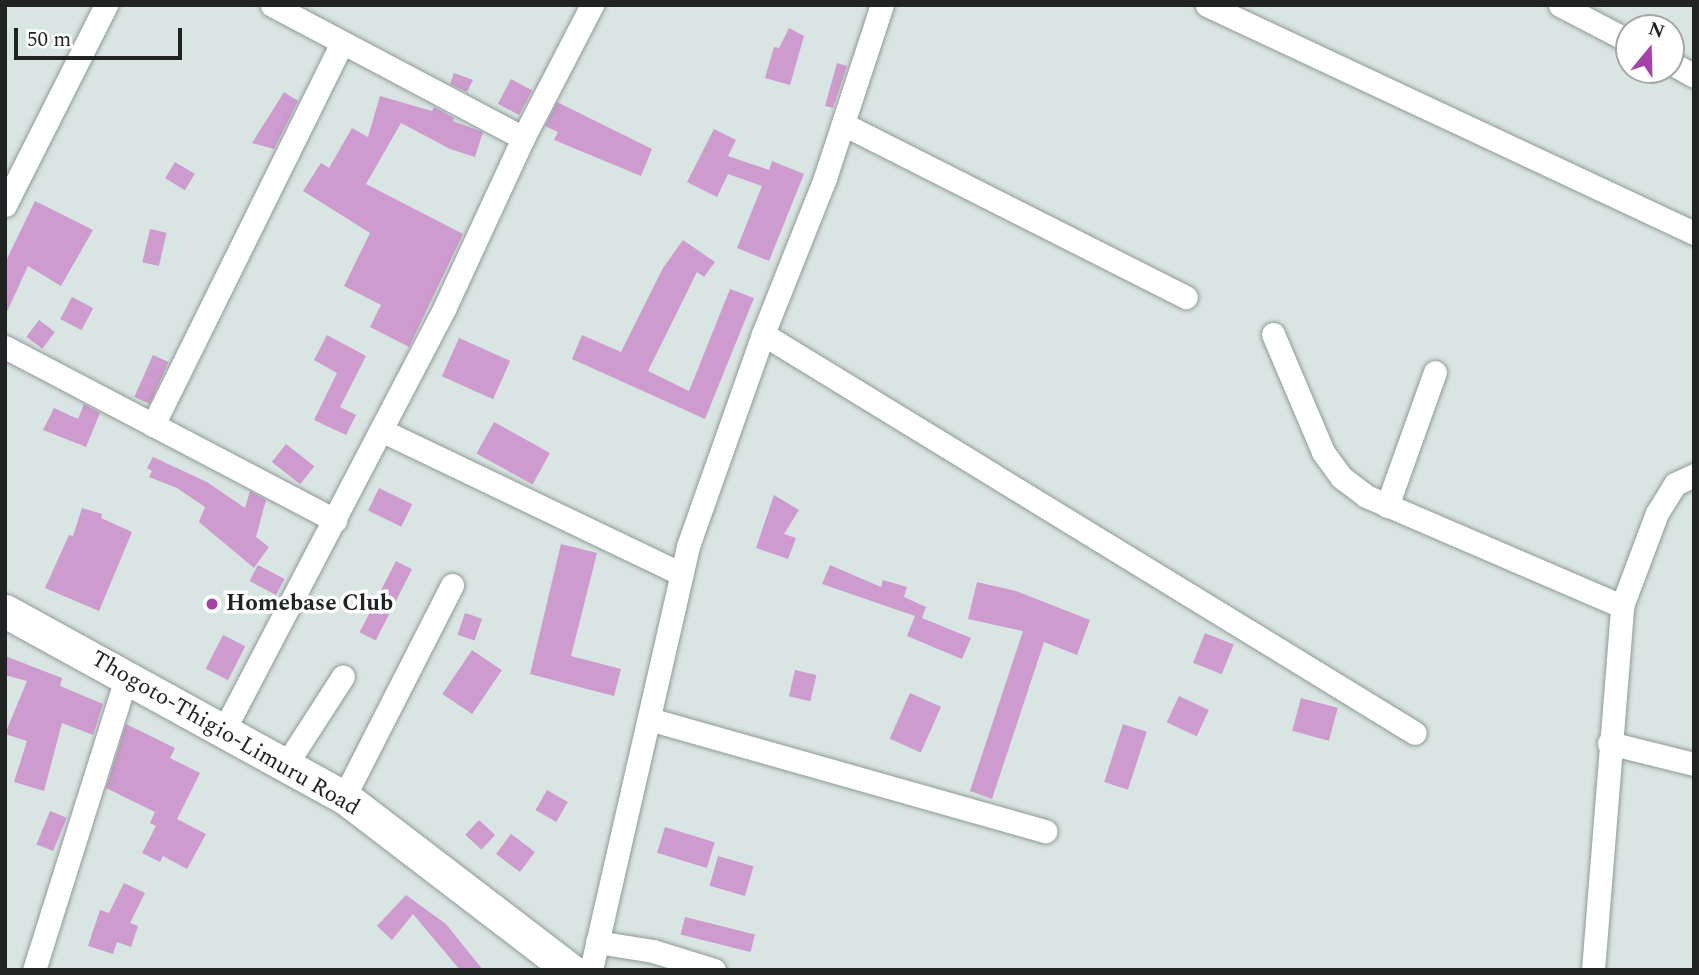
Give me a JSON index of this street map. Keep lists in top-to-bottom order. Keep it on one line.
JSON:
{"streets":{"highway":["Thogoto-Thigio-Limuru Road"]},"places":["Homebase Club"],"scale_bar":"50 m","north":"top"}
